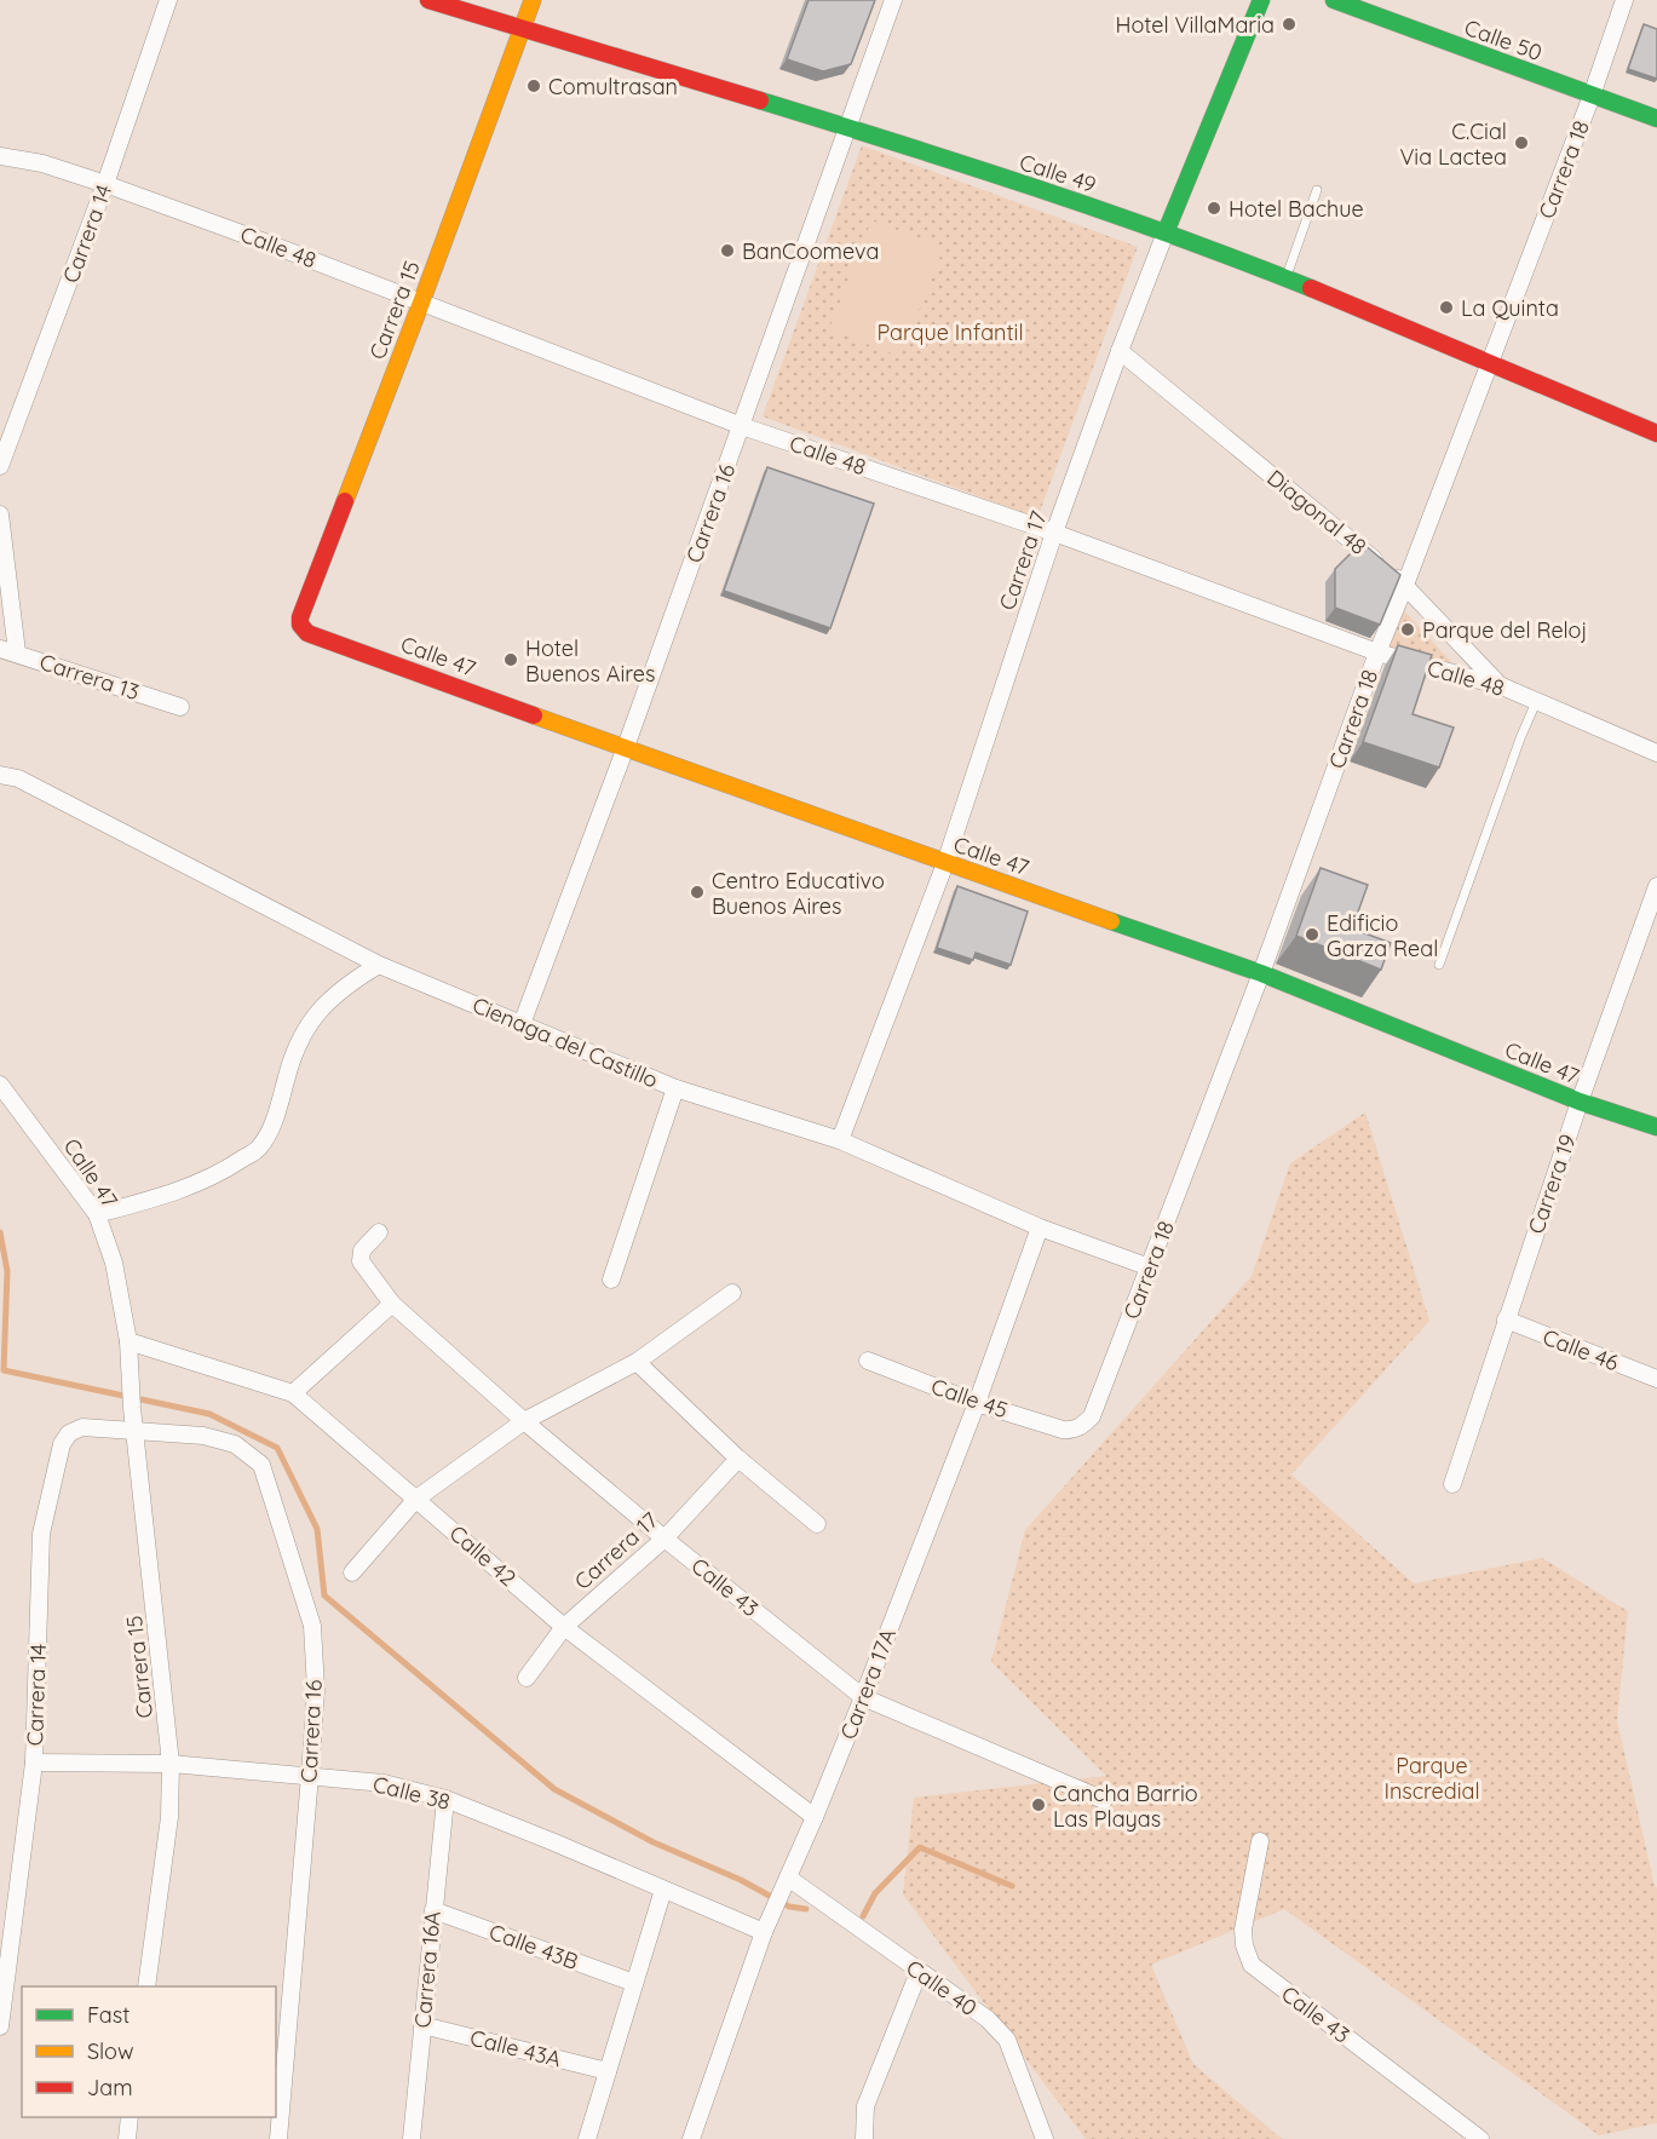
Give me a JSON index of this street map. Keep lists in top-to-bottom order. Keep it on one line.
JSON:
{"streets":{"street":["Calle 50","Carrera 18","Calle 49","Carrera 14","Calle 48","Carrera 15","Diagonal 48","Carrera 16","Carrera 17","Calle 47","Carrera 13","Cienaga del Castillo","Carrera 19","Calle 46","Calle 45","Calle 42","Calle 43","Carrera 17A","Calle 38","Calle 43B","Carrera 16A","Calle 40","Calle 43A"]},"crossings":[["Calle 50","Carrera 18"],["Carrera 18","Calle 49"],["Carrera 18","Calle 48"],["Carrera 18","Diagonal 48"],["Carrera 18","Calle 47"],["Carrera 18","Cienaga del Castillo"],["Carrera 18","Calle 45"],["Calle 49","Carrera 15"],["Calle 49","Carrera 16"],["Calle 49","Carrera 17"],["Carrera 14","Calle 48"],["Carrera 14","Carrera 15"],["Carrera 14","Carrera 16"],["Carrera 14","Calle 38"],["Calle 48","Carrera 15"],["Calle 48","Diagonal 48"],["Calle 48","Carrera 16"],["Calle 48","Carrera 17"],["Carrera 15","Carrera 16"],["Carrera 15","Calle 47"],["Carrera 15","Calle 42"],["Carrera 15","Calle 38"],["Diagonal 48","Carrera 17"],["Carrera 16","Calle 47"],["Carrera 16","Cienaga del Castillo"],["Carrera 16","Calle 38"],["Carrera 17","Calle 47"],["Carrera 17","Cienaga del Castillo"],["Carrera 17","Calle 42"],["Carrera 17","Calle 43"],["Calle 47","Carrera 19"],["Calle 47","Calle 42"],["Cienaga del Castillo","Carrera 17A"],["Carrera 19","Calle 46"],["Calle 45","Carrera 17A"],["Calle 42","Carrera 17A"],["Calle 43","Carrera 17A"],["Carrera 17A","Calle 38"],["Carrera 17A","Calle 40"],["Calle 38","Carrera 16A"],["Calle 43B","Carrera 16A"],["Carrera 16A","Calle 43A"]],"parks":["Parque Infantil","Parque Inscredial"],"places":["Hotel VillaMaria","Comultrasan","C.Cial Via Lactea","Hotel Bachue","BanCoomeva","La Quinta","Parque del Reloj","Hotel Buenos Aires","Centro Educativo Buenos Aires","Edificio Garza Real","Cancha Barrio Las Playas"],"legend":["Fast","Slow","Jam"]}
